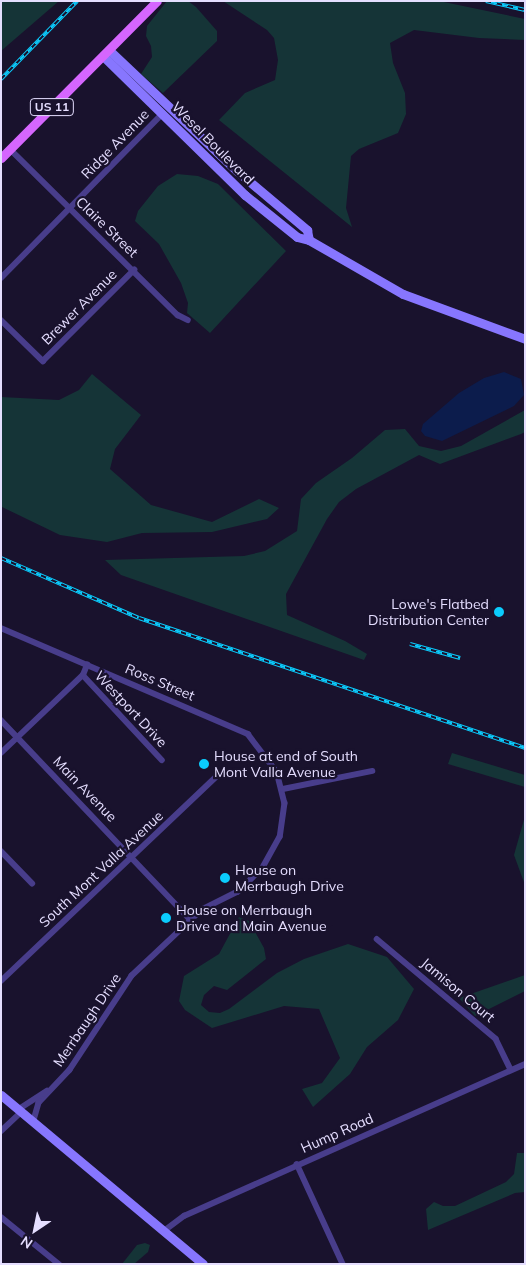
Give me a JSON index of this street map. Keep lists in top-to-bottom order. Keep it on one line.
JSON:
{"streets":{"main road":["US 11","Wesel Boulevard"],"street":["Ridge Avenue","Claire Street","Brewer Avenue","Ross Street","Westport Drive","Main Avenue","South Mont Valla Avenue","Jamison Court","Merrbaugh Drive","Hump Road"]},"crossings":[["US 11","Wesel Boulevard"],["US 11","Claire Street"],["Wesel Boulevard","Ridge Avenue"],["Ridge Avenue","Claire Street"],["Claire Street","Brewer Avenue"],["Ross Street","Merrbaugh Drive"],["Main Avenue","South Mont Valla Avenue"],["Main Avenue","Merrbaugh Drive"],["Jamison Court","Hump Road"]],"places":["Lowe's Flatbed Distribution Center","House at end of South Mont Valla Avenue","House on Merrbaugh Drive","House on Merrbaugh Drive and Main Avenue"],"north":"bottom left"}
